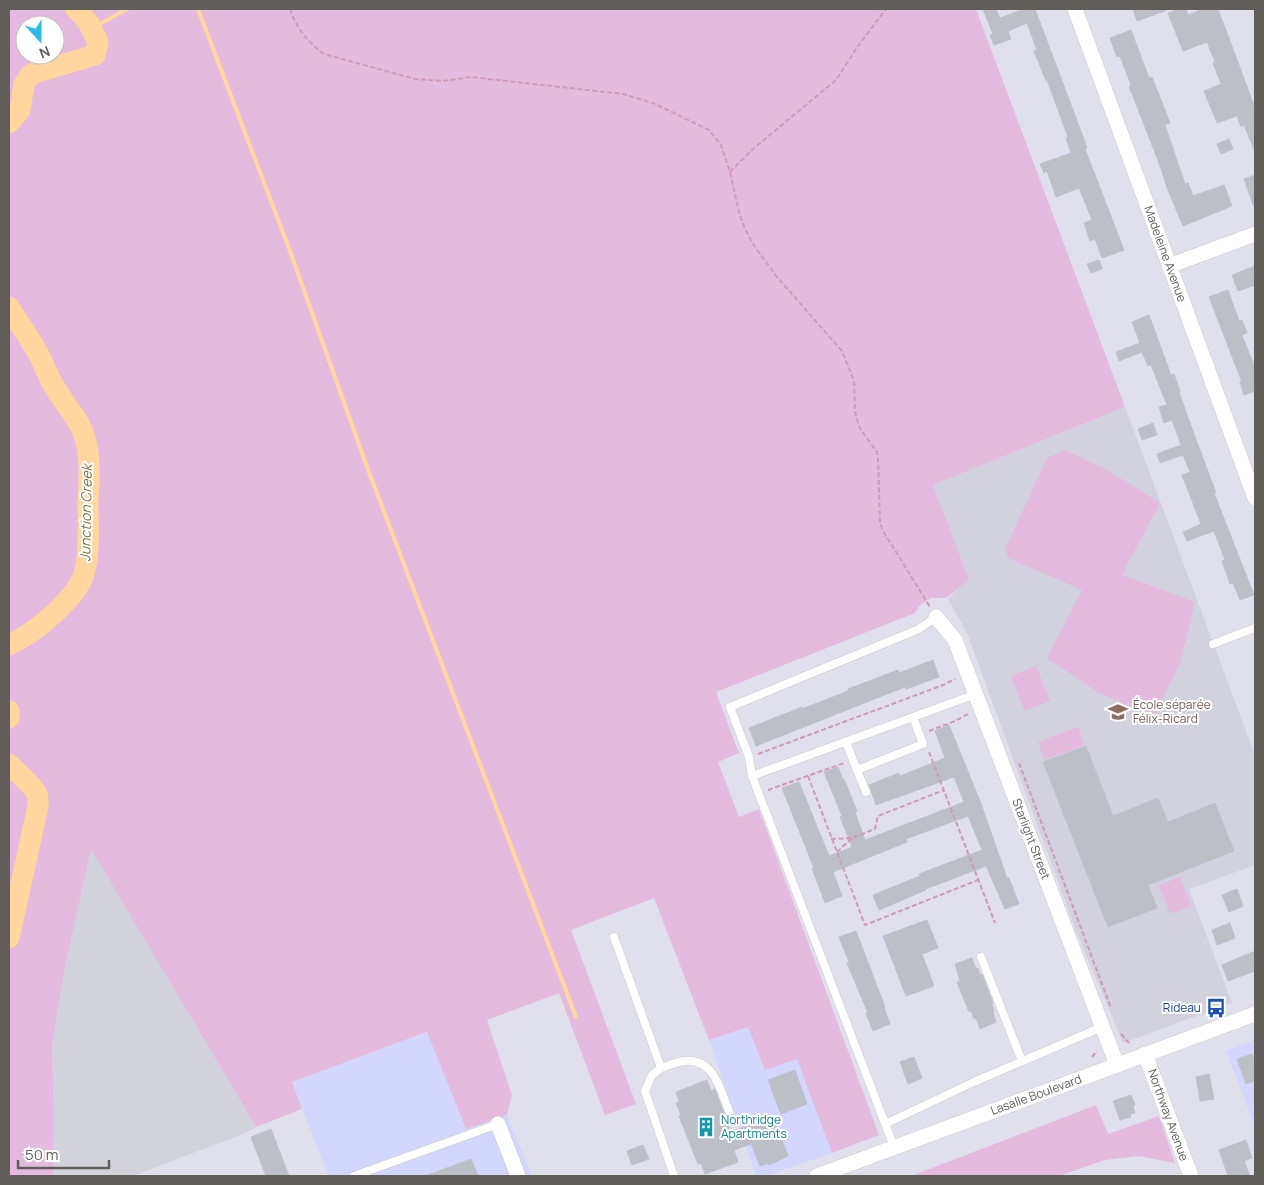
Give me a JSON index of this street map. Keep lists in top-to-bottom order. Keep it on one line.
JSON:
{"streets":{"street":["Madeleine Avenue","Starlight Street","Lasalle Boulevard","Northway Avenue"]},"crossings":[["Starlight Street","Lasalle Boulevard"],["Lasalle Boulevard","Northway Avenue"]],"water":["Junction Creek"],"places":{"school or university":["École séparée Félix-Ricard"],"bus stop":["Rideau"],"building":["Northridge Apartments"]},"scale_bar":"50 m","north":"bottom"}
